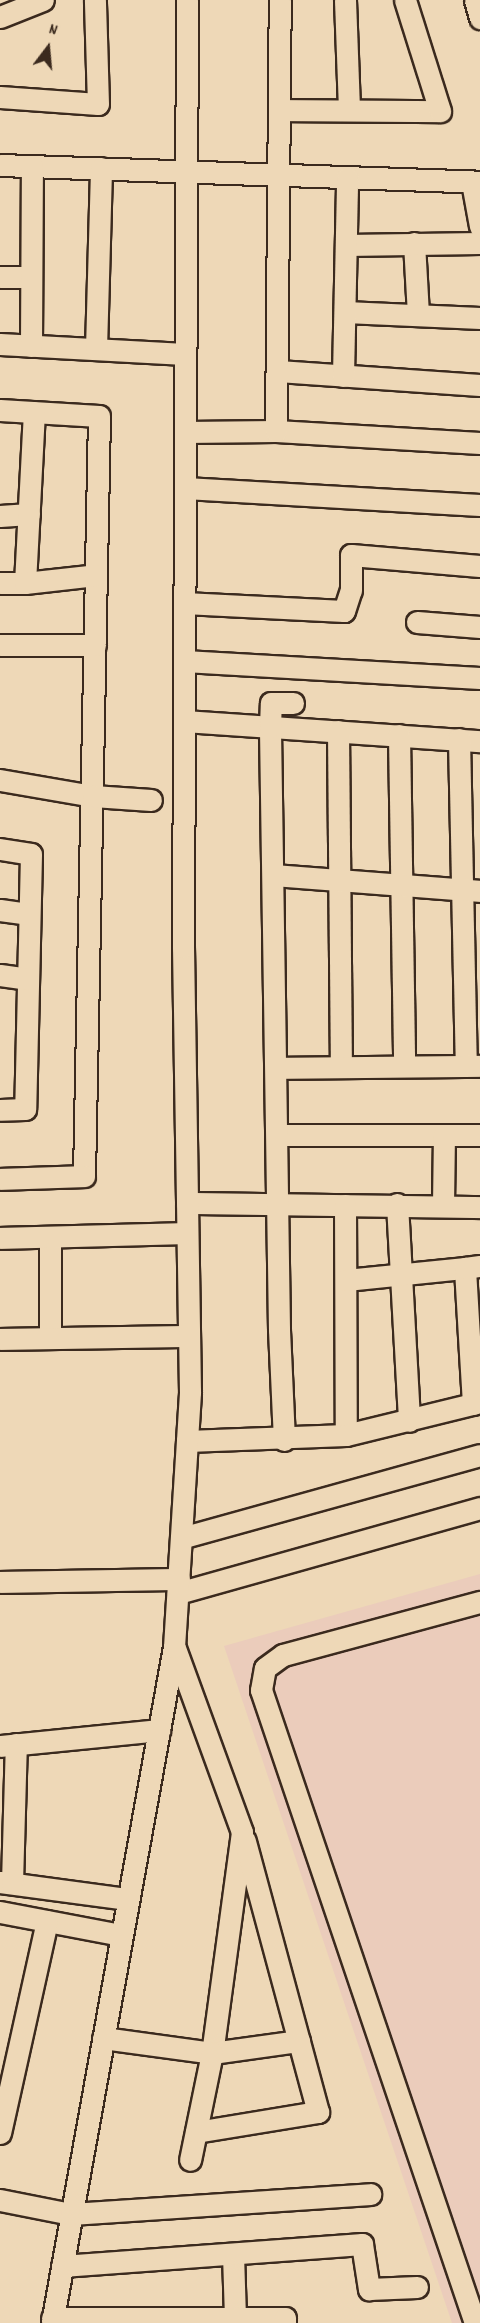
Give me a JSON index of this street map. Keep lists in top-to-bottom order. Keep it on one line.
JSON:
{"north":"top"}
